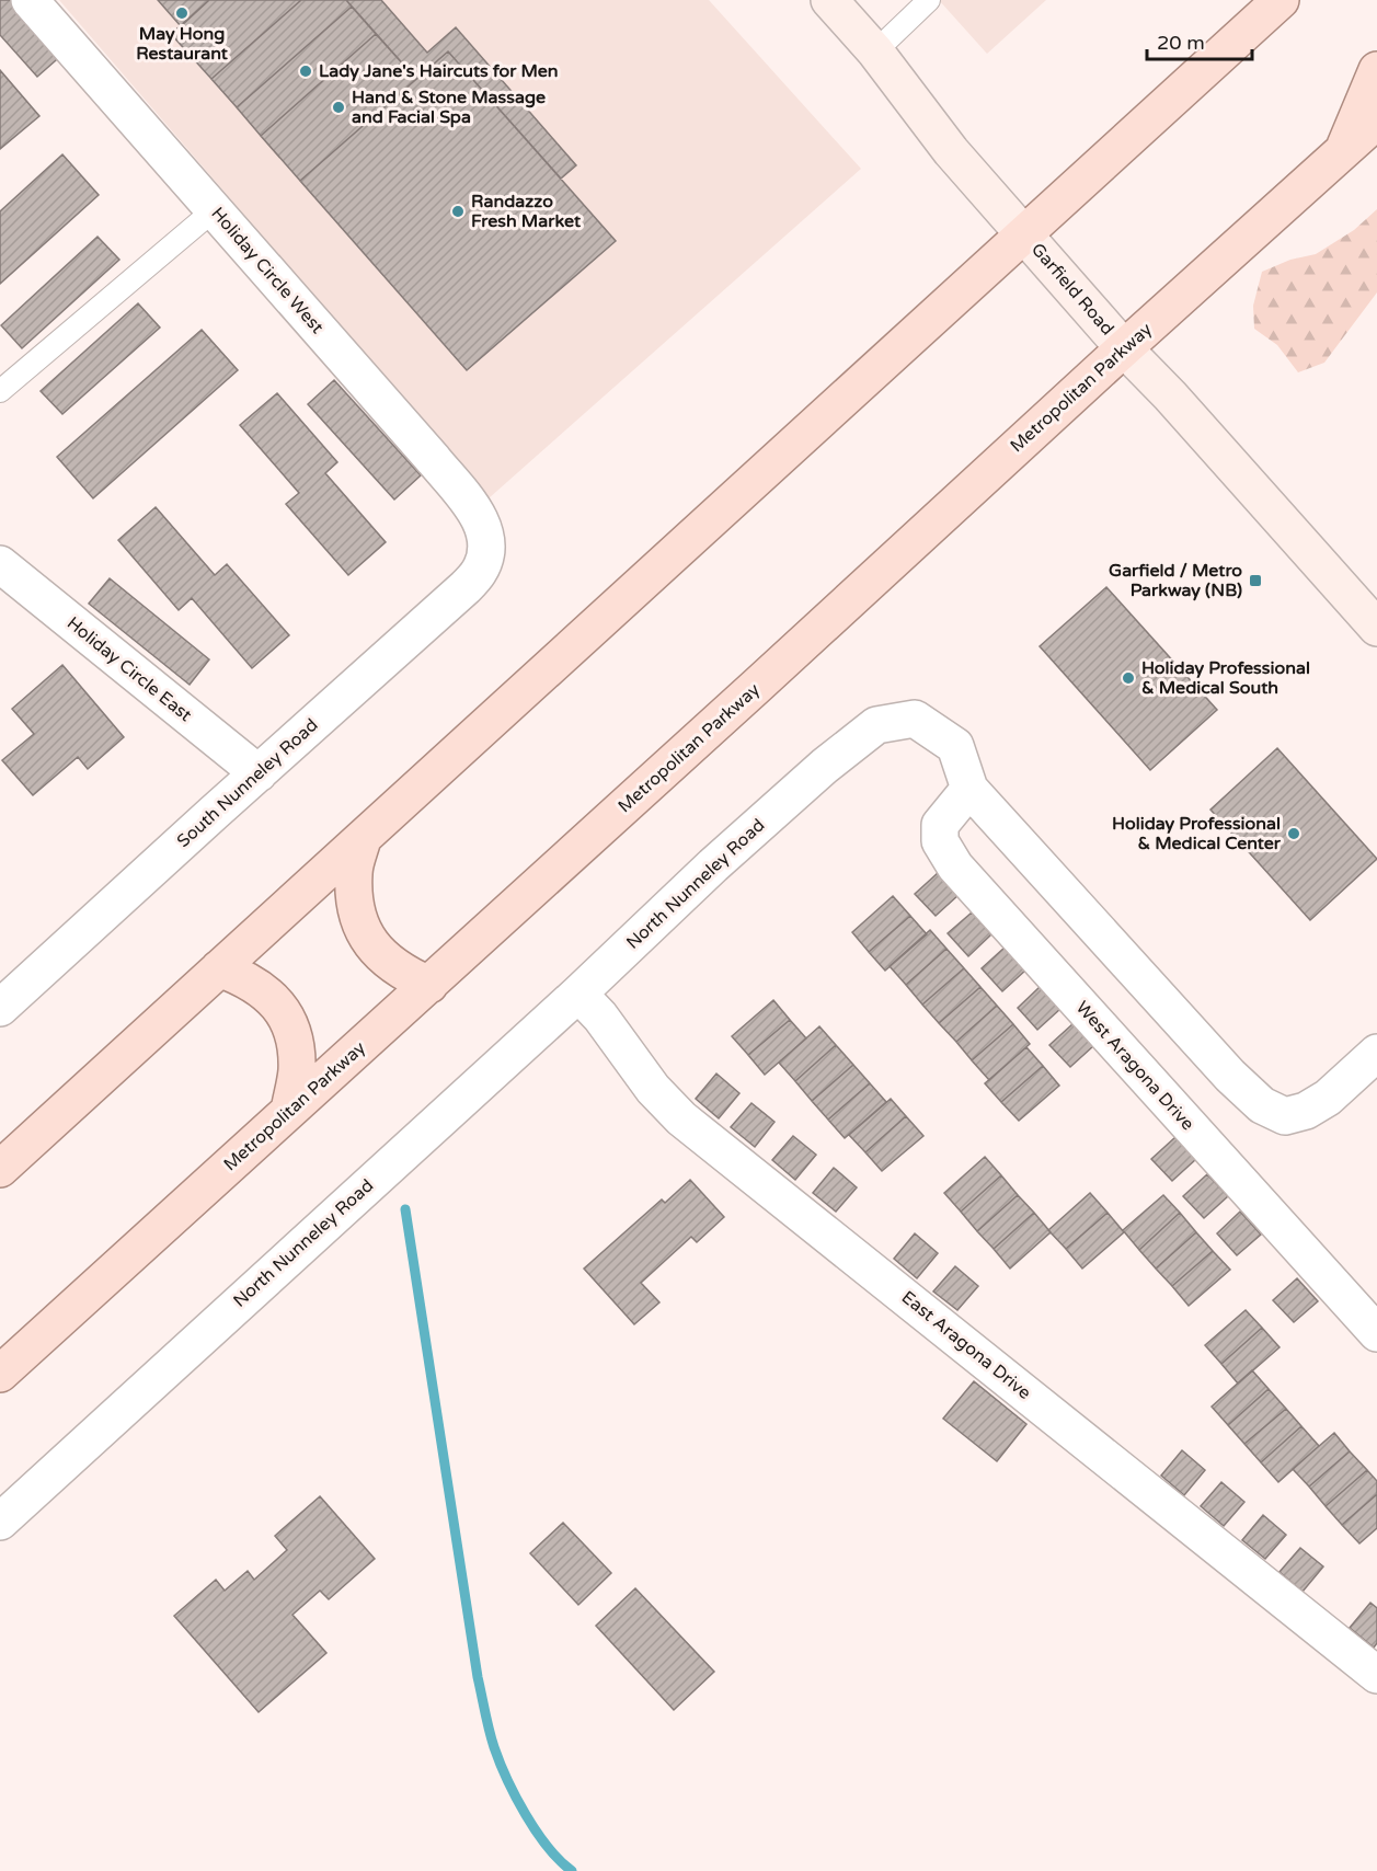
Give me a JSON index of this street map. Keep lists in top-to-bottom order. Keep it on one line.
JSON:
{"streets":{"main road":["Garfield Road","Metropolitan Parkway"],"street":["Holiday Circle West","Holiday Circle East","South Nunneley Road","North Nunneley Road","West Aragona Drive","East Aragona Drive"]},"crossings":[["Holiday Circle West","South Nunneley Road"],["Garfield Road","Metropolitan Parkway"],["Holiday Circle East","South Nunneley Road"],["North Nunneley Road","West Aragona Drive"],["North Nunneley Road","East Aragona Drive"]],"places":{"other":["May Hong Restaurant","Lady Jane's Haircuts for Men","Hand & Stone Massage and Facial Spa","Randazzo Fresh Market","Holiday Professional & Medical South","Holiday Professional & Medical Center"],"transit":["Garfield / Metro Parkway (NB)"]},"scale_bar":"20 m"}
